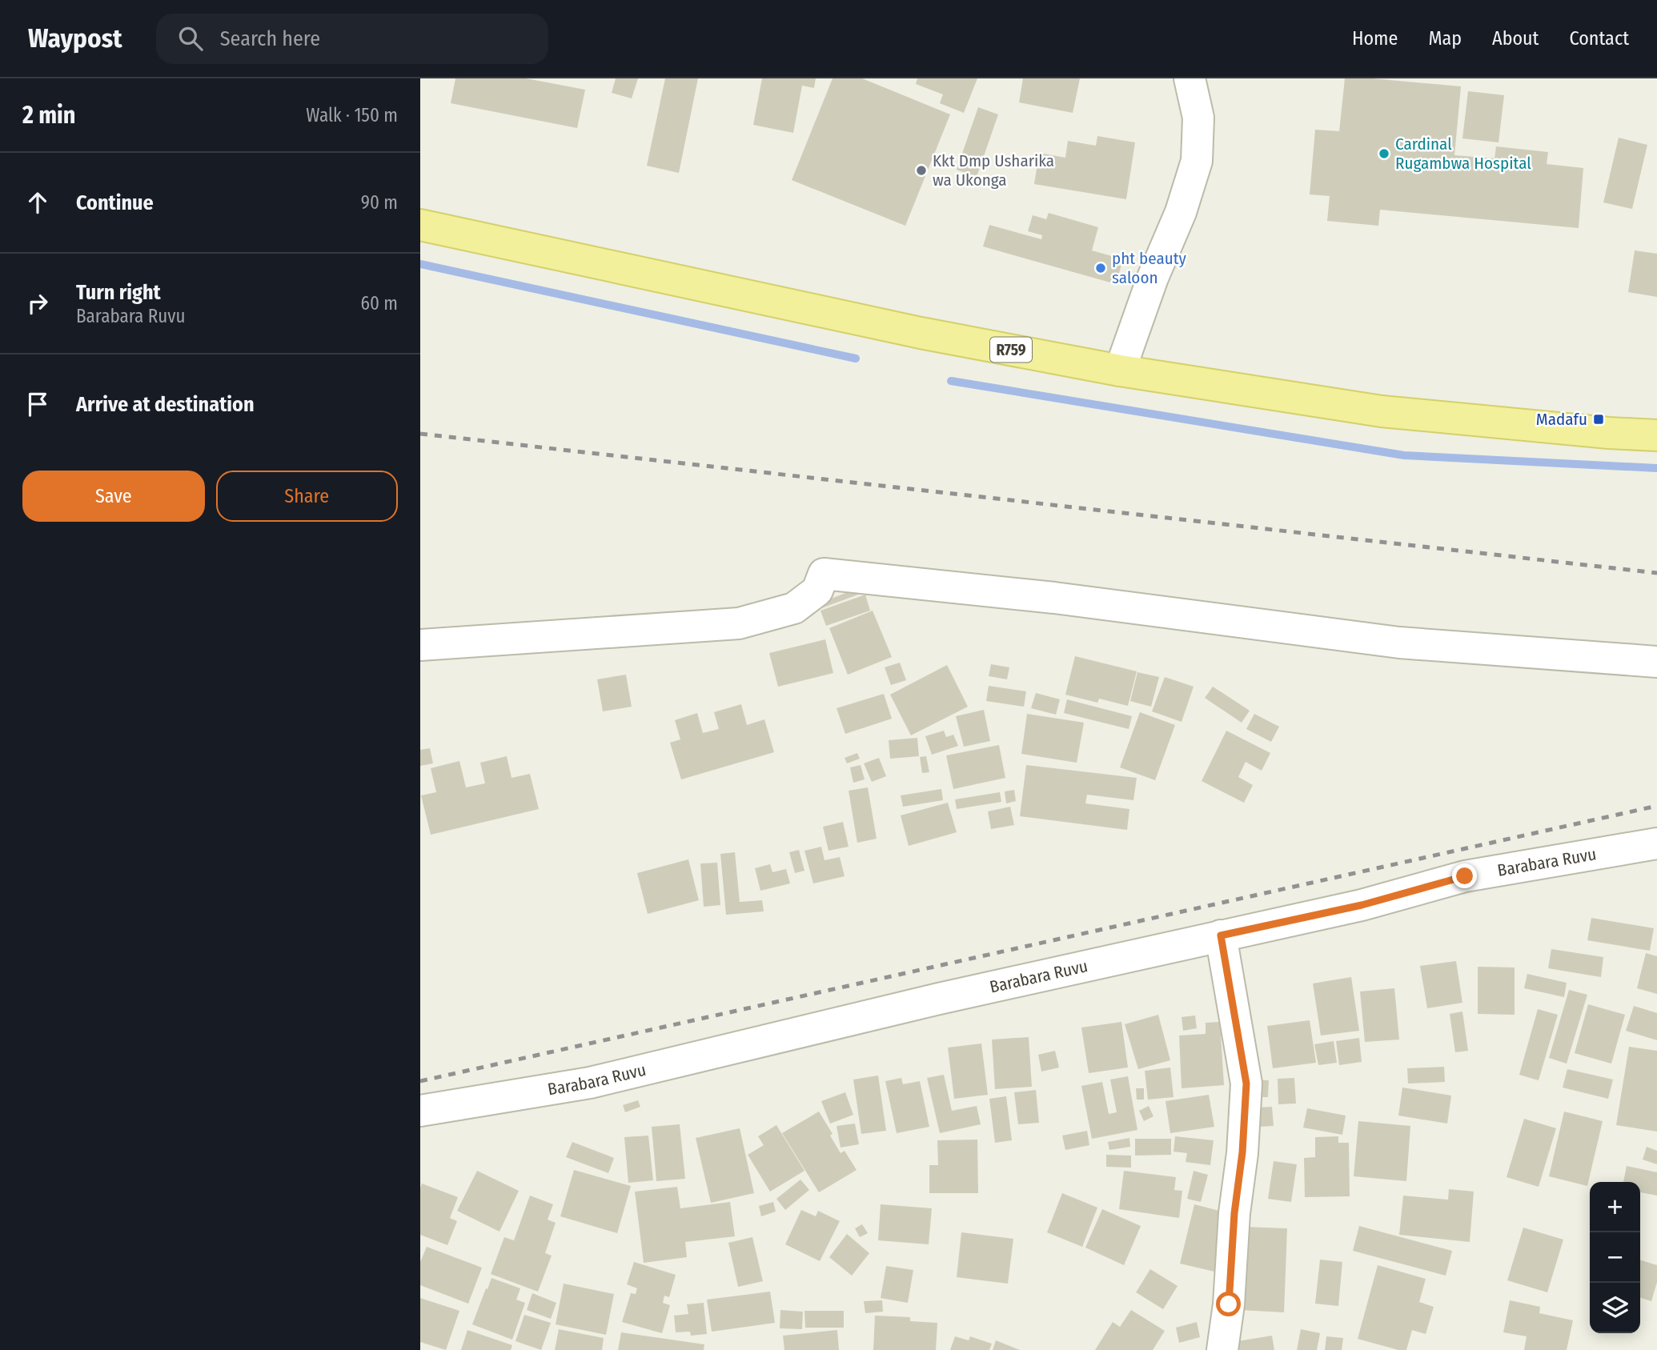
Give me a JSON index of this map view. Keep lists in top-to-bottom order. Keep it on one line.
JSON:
{"streets":{"main road":["R759"],"street":["Barabara Ruvu"]},"places":{"other":["Cardinal Rugambwa Hospital","Kkt Dmp Usharika wa Ukonga","pht beauty saloon"],"transit":["Madafu"]},"page":{"header":"Waypost","search":"Search here","nav":["Home","Map","About","Contact"],"heading":["2 min","Walk · 150 m"],"list":[["Continue","90 m"],["Turn right","Barabara Ruvu","60 m"],"Arrive at destination"],"buttons":["Save","Share"],"map_buttons":["+","−"]}}
